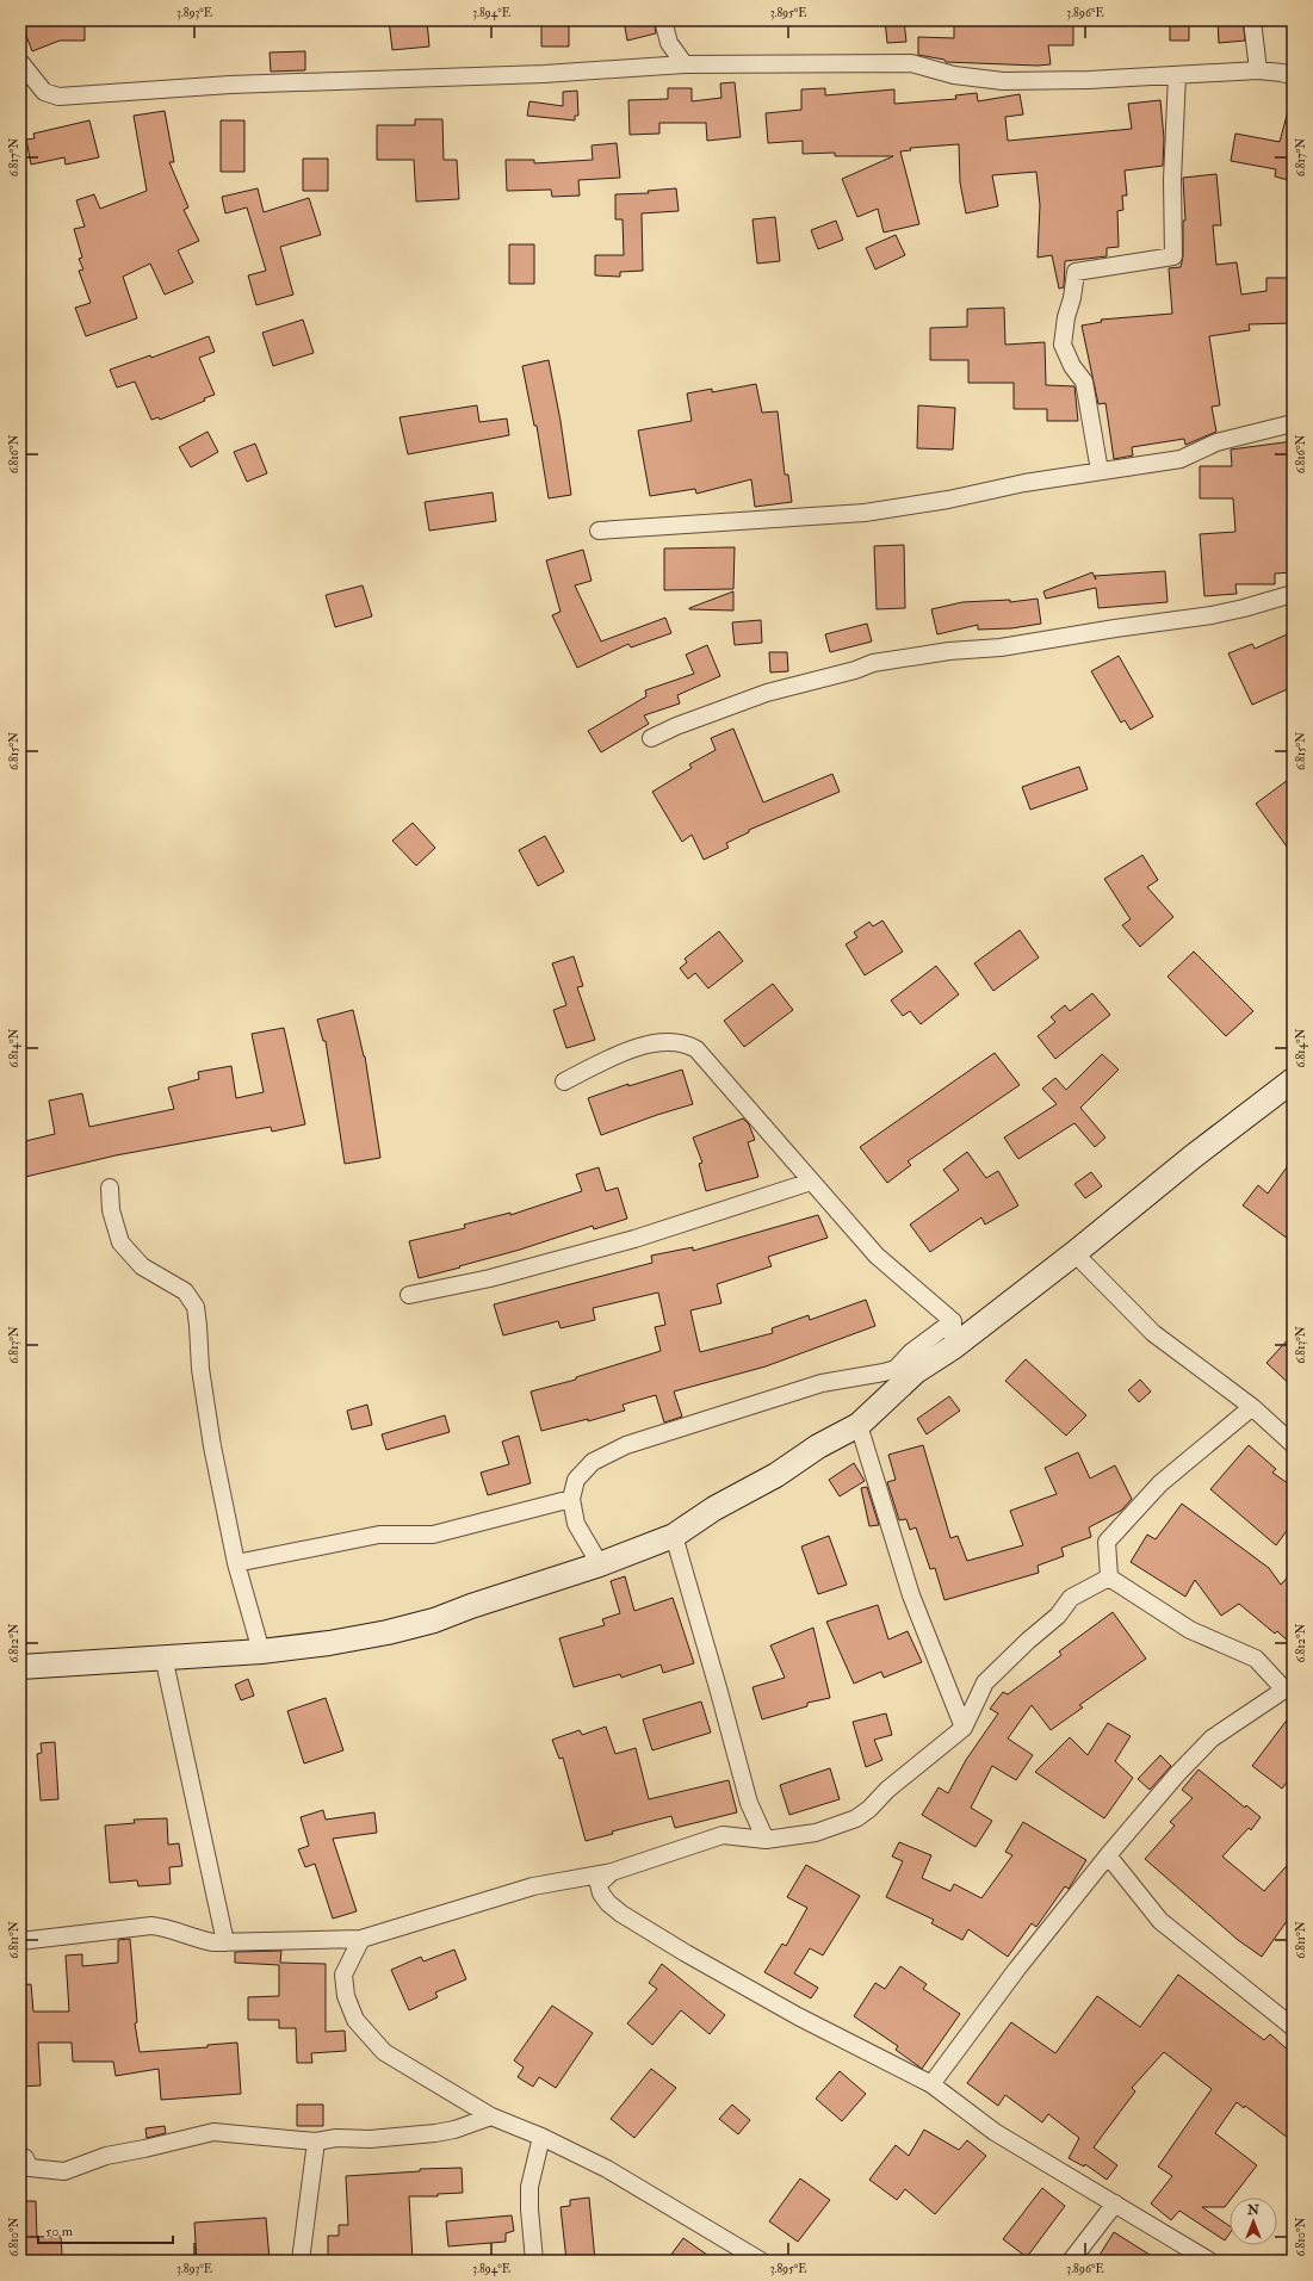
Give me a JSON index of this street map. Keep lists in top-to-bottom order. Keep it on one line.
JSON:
{"scale_bar":"50 m","north":"top","coordinates":["3.893°E","3.894°E","3.895°E","3.896°E","6.817°N","6.816°N","6.815°N","6.814°N","6.813°N","6.812°N","6.811°N","6.810°N"]}
